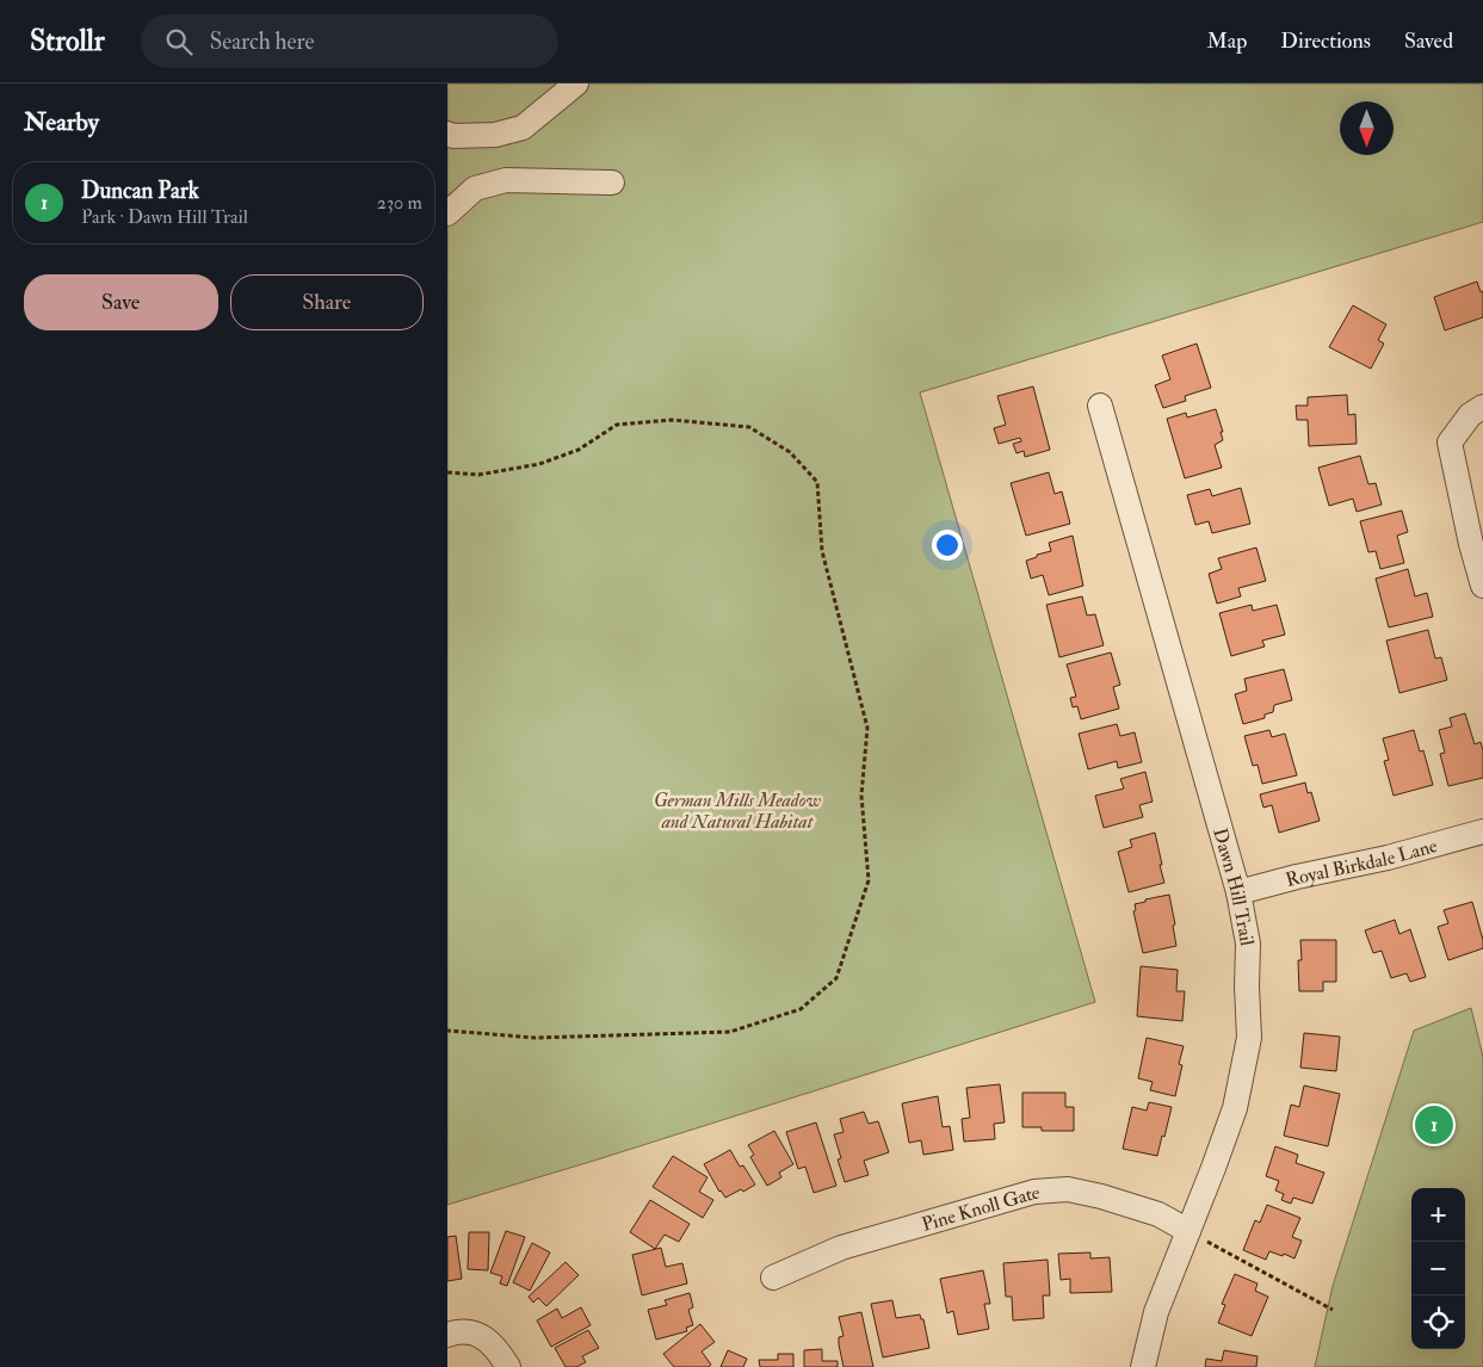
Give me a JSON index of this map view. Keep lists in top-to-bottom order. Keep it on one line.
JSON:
{"streets":{"street":["Royal Birkdale Lane","Dawn Hill Trail","Pine Knoll Gate"]},"crossings":[["Royal Birkdale Lane","Dawn Hill Trail"],["Dawn Hill Trail","Pine Knoll Gate"]],"parks":["German Mills Meadow and Natural Habitat"],"north":"bottom","page":{"header":"Strollr","search":"Search here","nav":["Map","Directions","Saved"],"heading":"Nearby","list":[{"mark":"1","name":"Duncan Park","note":"Park · Dawn Hill Trail","value":"230 m"}],"buttons":["Save","Share"],"pins":"1","map_buttons":["+","−"]}}
